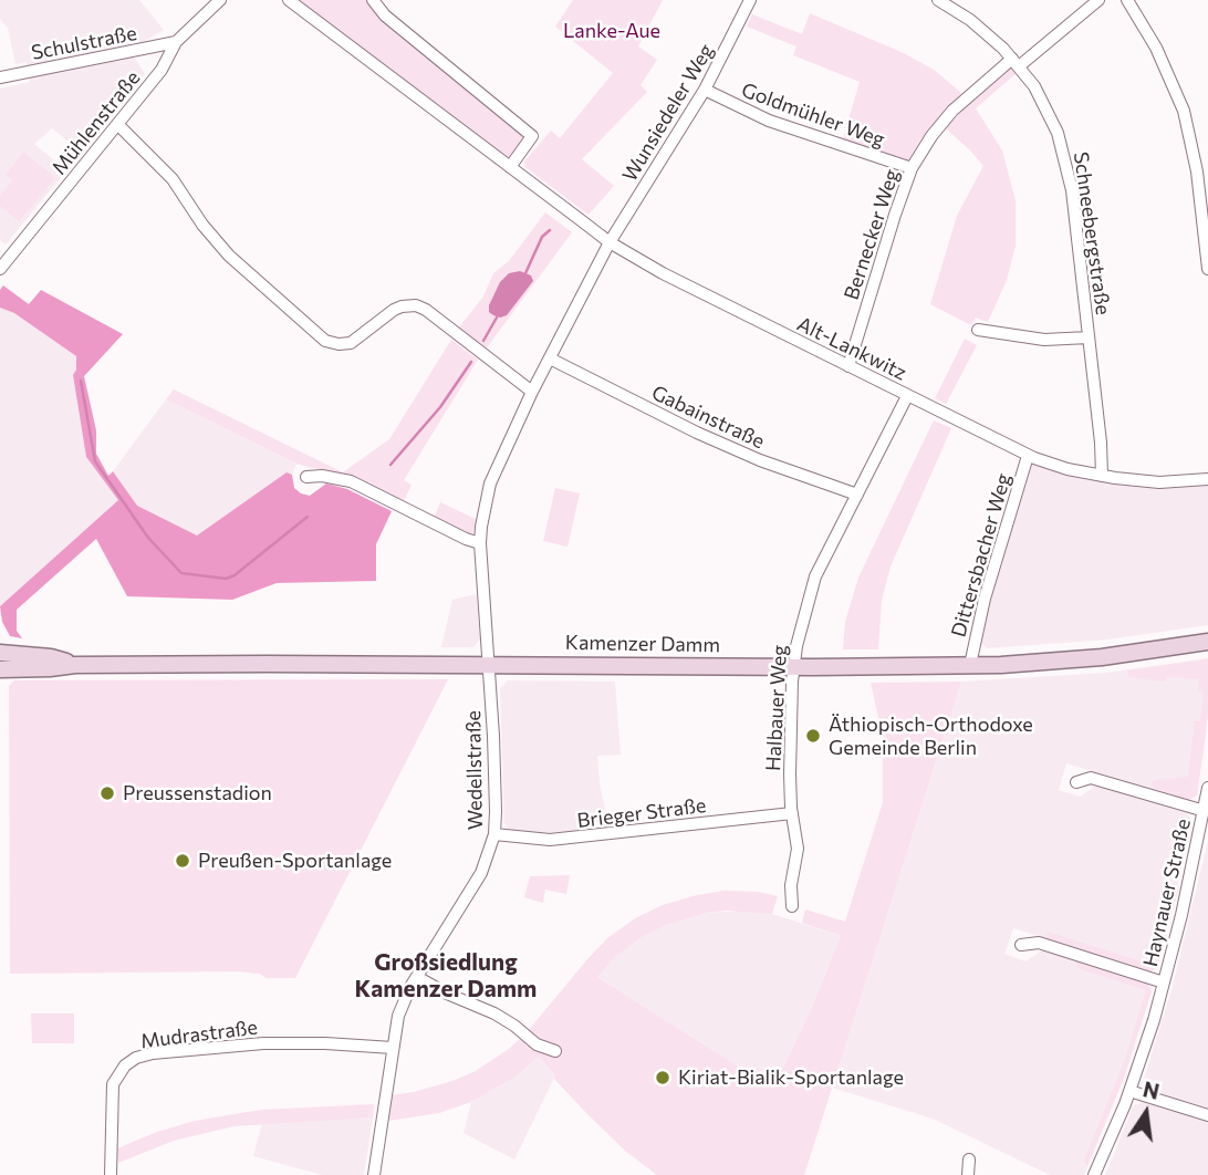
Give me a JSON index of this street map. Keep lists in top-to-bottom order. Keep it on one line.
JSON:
{"streets":{"main road":["Kamenzer Damm"],"street":["Schulstraße","Wunsiedeler Weg","Goldmühler Weg","Mühlenstraße","Schneebergstraße","Bernecker Weg","Alt-Lankwitz","Gabainstraße","Dittersbacher Weg","Halbauer Weg","Wedellstraße","Brieger Straße","Haynauer Straße","Mudrastraße"]},"crossings":[["Schulstraße","Mühlenstraße"],["Wunsiedeler Weg","Goldmühler Weg"],["Wunsiedeler Weg","Alt-Lankwitz"],["Wunsiedeler Weg","Wedellstraße"],["Goldmühler Weg","Bernecker Weg"],["Schneebergstraße","Bernecker Weg"],["Schneebergstraße","Alt-Lankwitz"],["Bernecker Weg","Alt-Lankwitz"],["Alt-Lankwitz","Dittersbacher Weg"],["Alt-Lankwitz","Halbauer Weg"],["Alt-Lankwitz","Wedellstraße"],["Gabainstraße","Halbauer Weg"],["Gabainstraße","Wedellstraße"],["Dittersbacher Weg","Kamenzer Damm"],["Kamenzer Damm","Halbauer Weg"],["Kamenzer Damm","Wedellstraße"],["Halbauer Weg","Brieger Straße"],["Wedellstraße","Brieger Straße"],["Wedellstraße","Mudrastraße"]],"districts":["Großsiedlung Kamenzer Damm"],"parks":["Lanke-Aue"],"places":["Äthiopisch-Orthodoxe Gemeinde Berlin","Preussenstadion","Preußen-Sportanlage","Kiriat-Bialik-Sportanlage"],"north":"top"}
